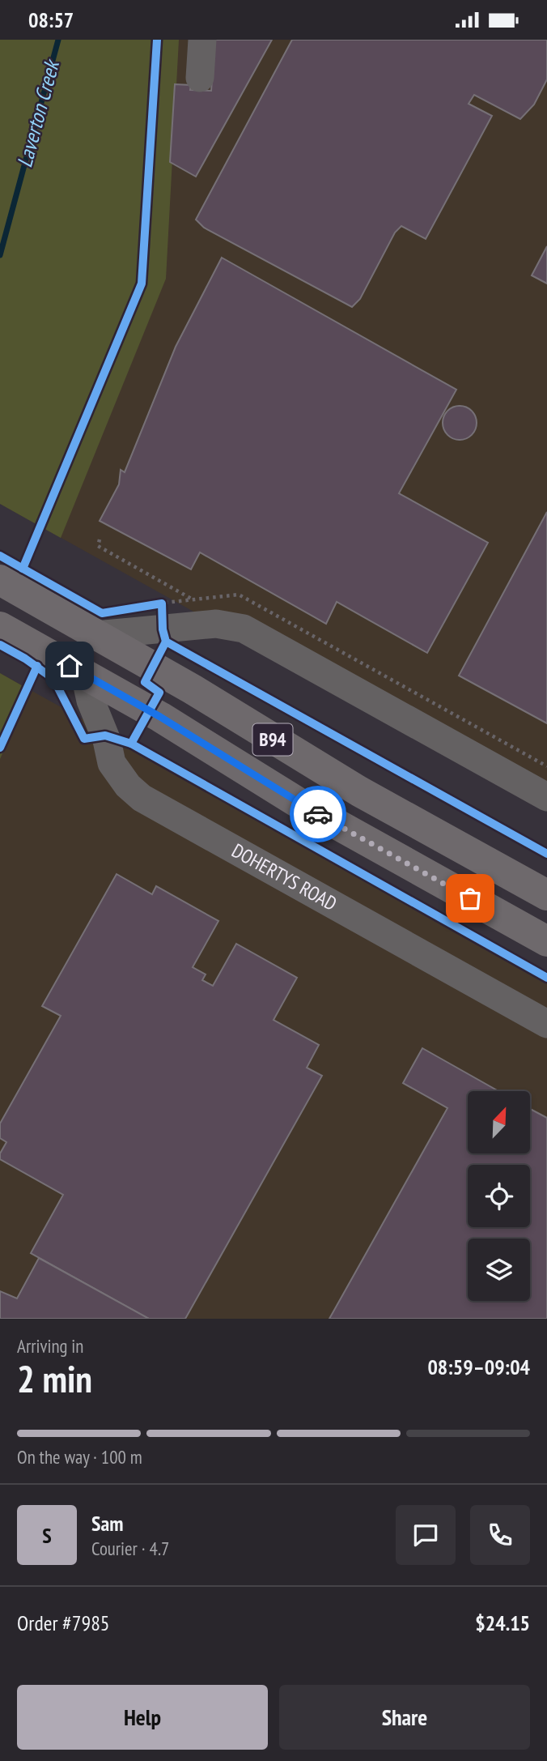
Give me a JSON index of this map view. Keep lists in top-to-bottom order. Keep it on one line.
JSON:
{"streets":{"main road":["B94"],"street":["DOHERTYS ROAD"]},"crossings":[["B94","DOHERTYS ROAD"]],"water":["Laverton Creek"],"north":"top right","page":{"status":"08:57","heading":["2 min","Arriving in","08:59–09:04"],"panel":["Sam","Courier · 4.7","Order #7985","$24.15"],"bar":"On the way · 100 m","round":"S","buttons":["Help","Share"]}}
